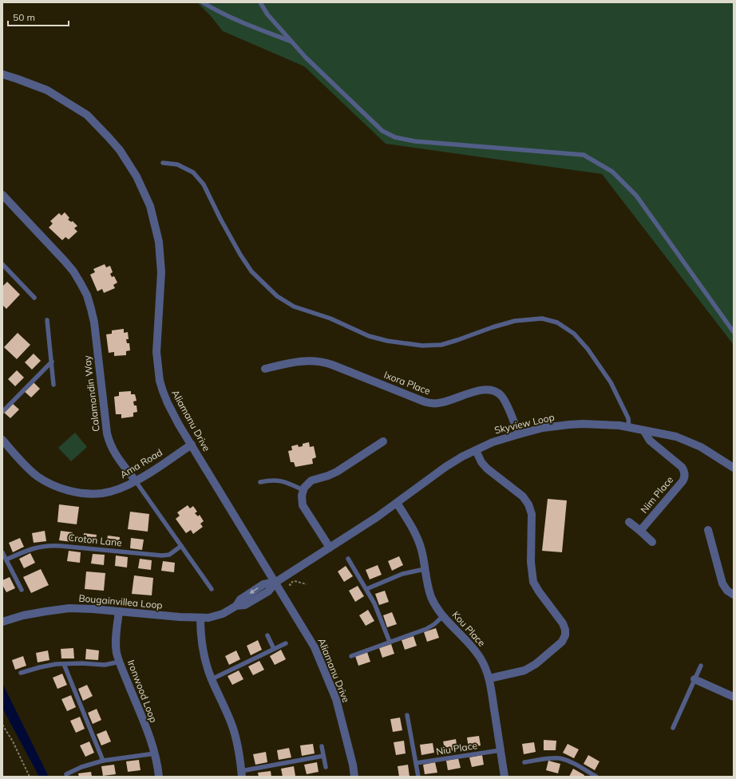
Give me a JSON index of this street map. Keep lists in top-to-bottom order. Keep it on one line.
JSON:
{"streets":{"street":["Ixora Place","Calamondin Way","Aliamanu Drive","Skyview Loop","Ama Road","Nim Place","Bougainvillea Loop","Kou Place","Ironwood Loop"],"lane":["Croton Lane","Niu Place"]},"crossings":[["Ixora Place","Skyview Loop"],["Calamondin Way","Ama Road"],["Calamondin Way","Croton Lane"],["Aliamanu Drive","Skyview Loop"],["Aliamanu Drive","Ama Road"],["Skyview Loop","Nim Place"],["Skyview Loop","Bougainvillea Loop"],["Skyview Loop","Kou Place"],["Bougainvillea Loop","Ironwood Loop"],["Kou Place","Niu Place"]],"scale_bar":"50 m"}
